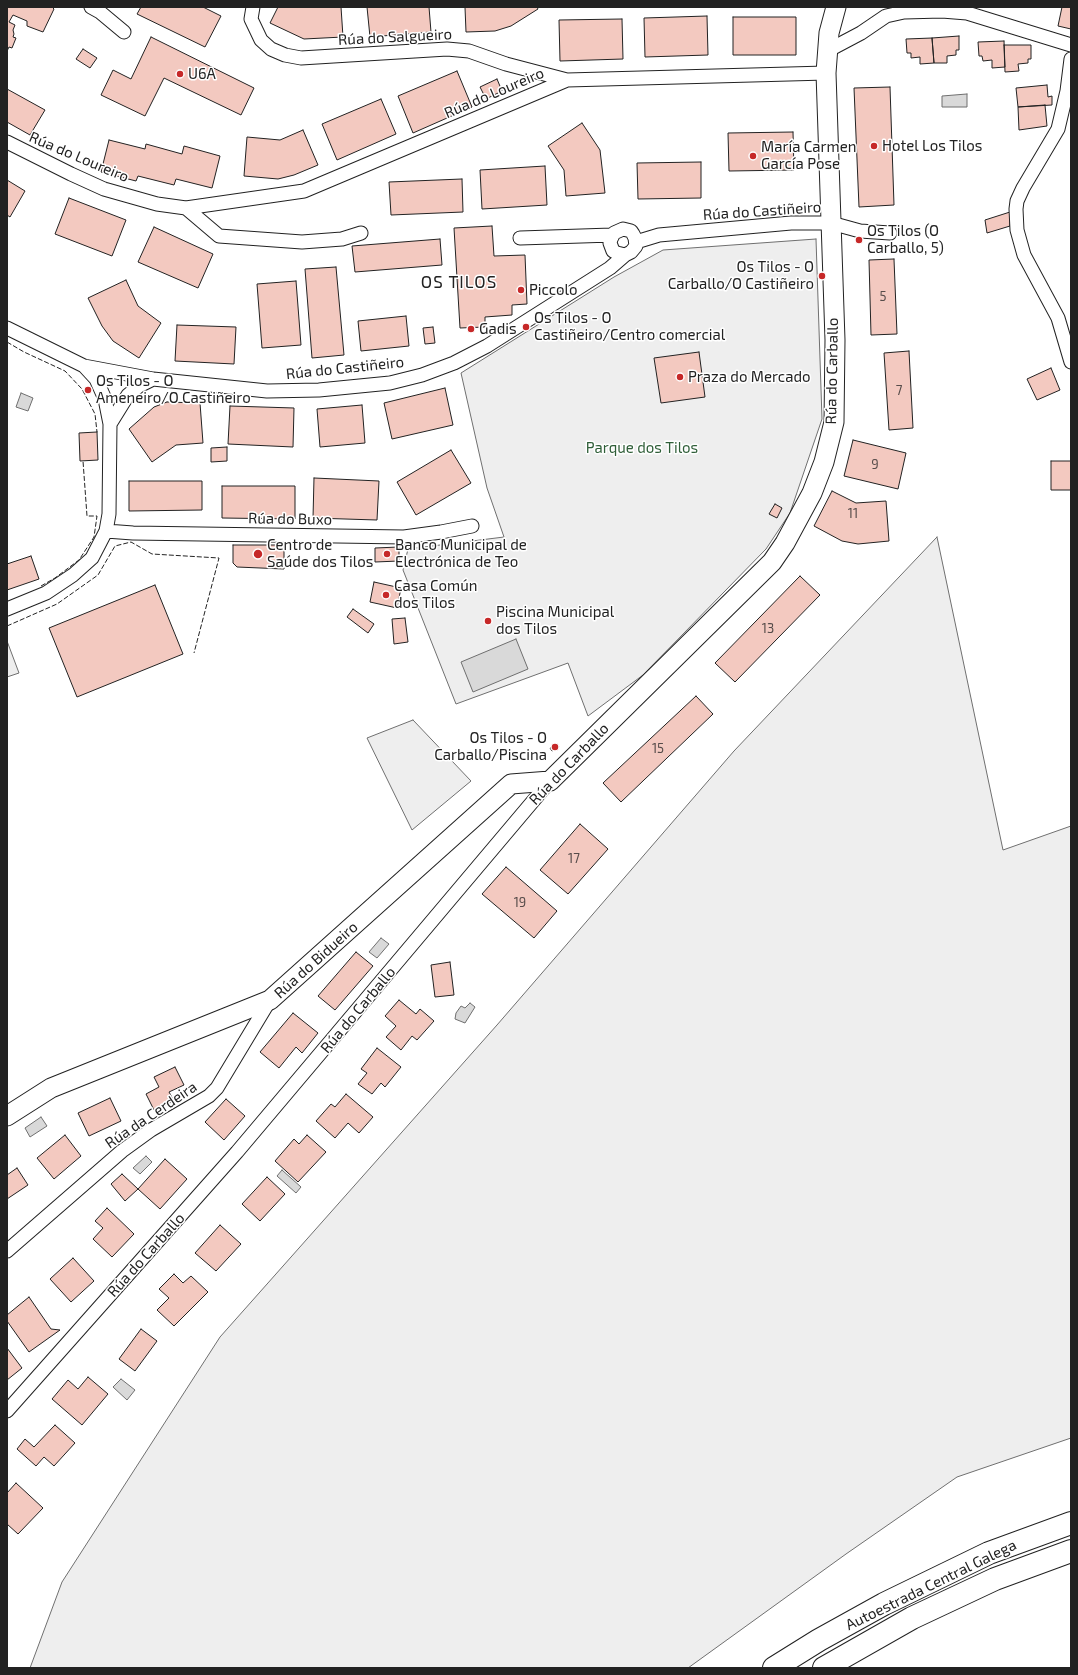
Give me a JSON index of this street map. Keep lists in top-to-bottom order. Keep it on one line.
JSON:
{"streets":{"highway":["Autoestrada Central Galega"],"street":["Rúa do Salgueiro","Rúa do Loureiro","Rúa do Castiñeiro","Rúa do Carballo","Rúa do Buxo","Rúa do Bidueiro","Rúa da Cerdeira"]},"crossings":[["Rúa do Salgueiro","Rúa do Loureiro"],["Rúa do Loureiro","Rúa do Carballo"],["Rúa do Castiñeiro","Rúa do Carballo"],["Rúa do Carballo","Rúa do Bidueiro"],["Rúa do Bidueiro","Rúa da Cerdeira"]],"districts":["OS TILOS"],"parks":["Parque dos Tilos"],"places":["U6A","Hotel Los Tilos","María Carmen García Pose","Os Tilos (O Carballo, 5)","Os Tilos - O Carballo/O Castiñeiro","Piccolo","Os Tilos - O Castiñeiro/Centro comercial","Gadis","Praza do Mercado","Os Tilos - O Ameneiro/O Castiñeiro","Centro de Saúde dos Tilos","Banco Municipal de Electrónica de Teo","Casa Común dos Tilos","Piscina Municipal dos Tilos","Os Tilos - O Carballo/Piscina"],"house_numbers":["5","7","9","11","13","15","17","19"]}
